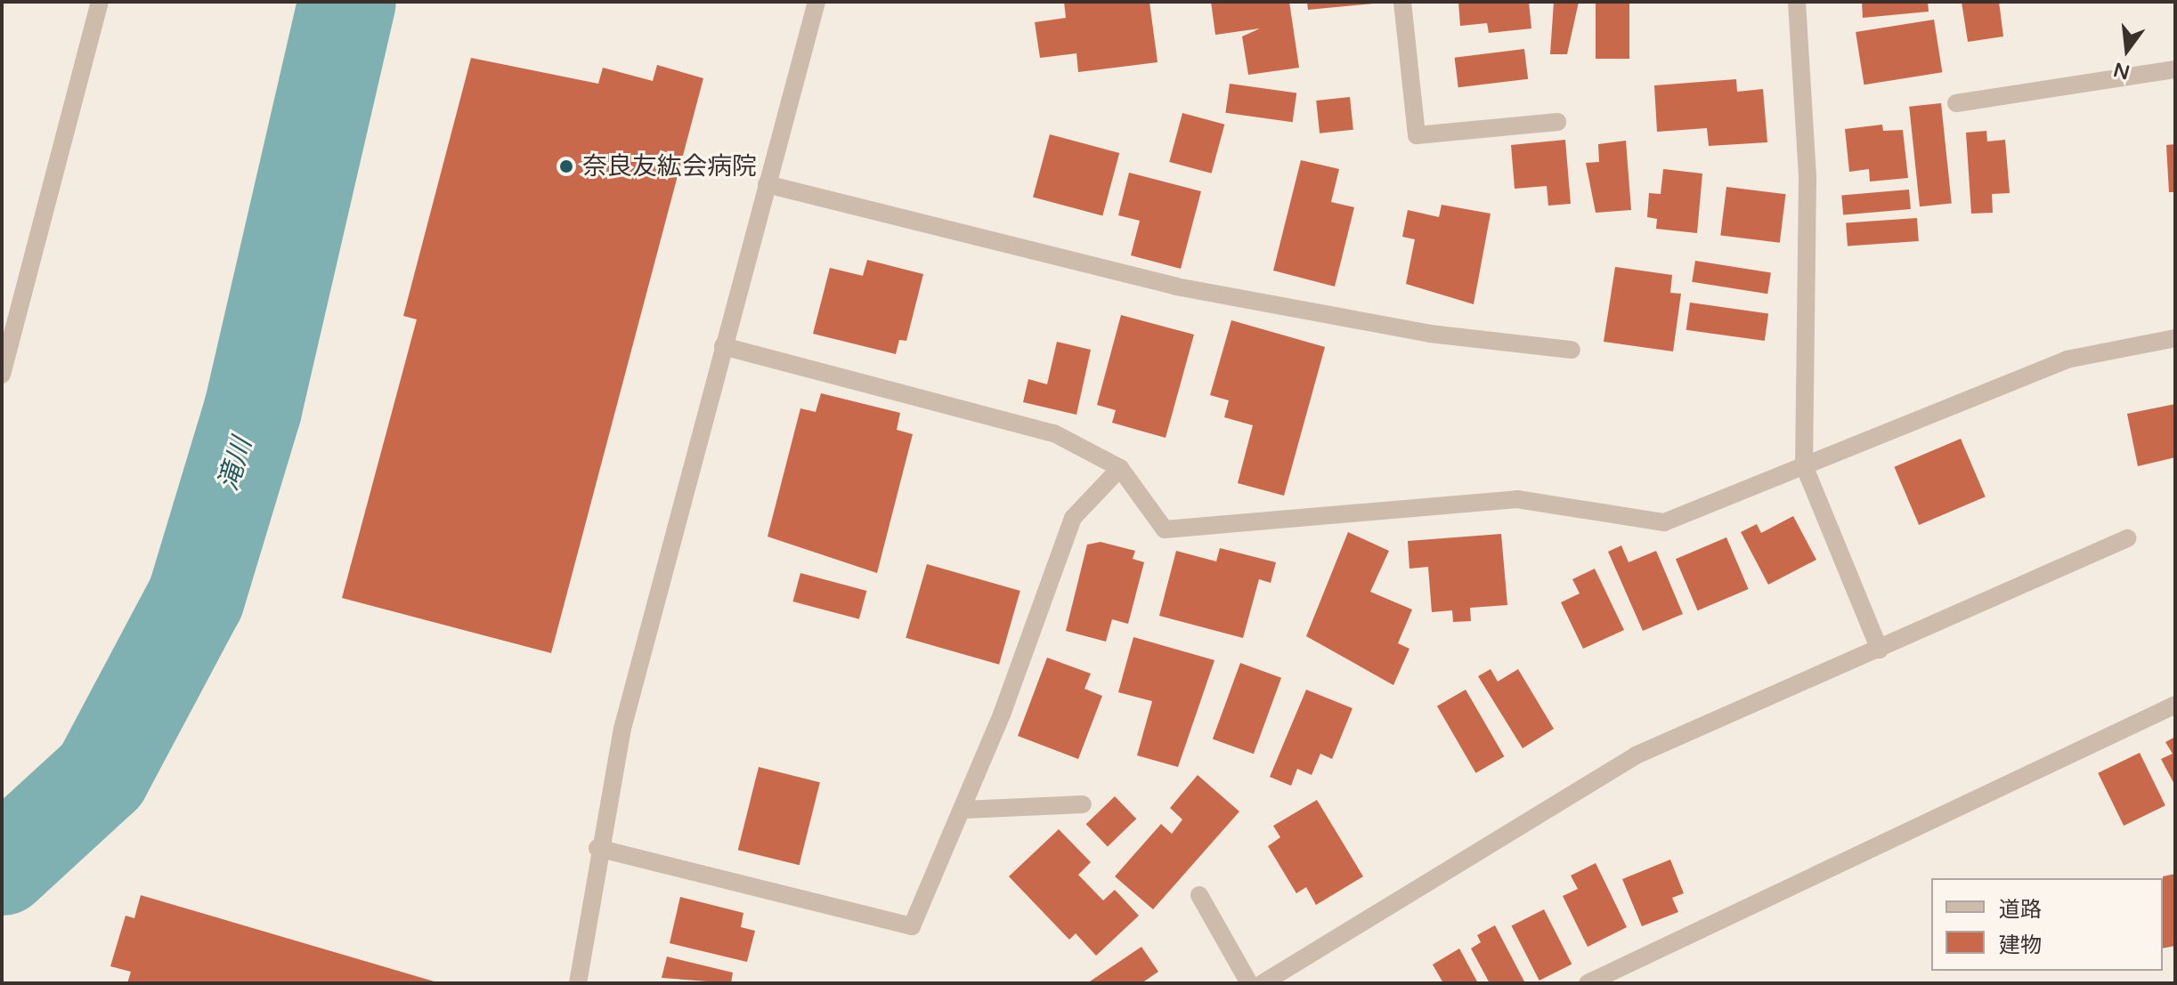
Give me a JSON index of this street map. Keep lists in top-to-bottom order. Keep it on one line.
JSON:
{"water":["滝川"],"places":["奈良友紘会病院"],"legend":["道路","建物"],"north":"bottom"}
